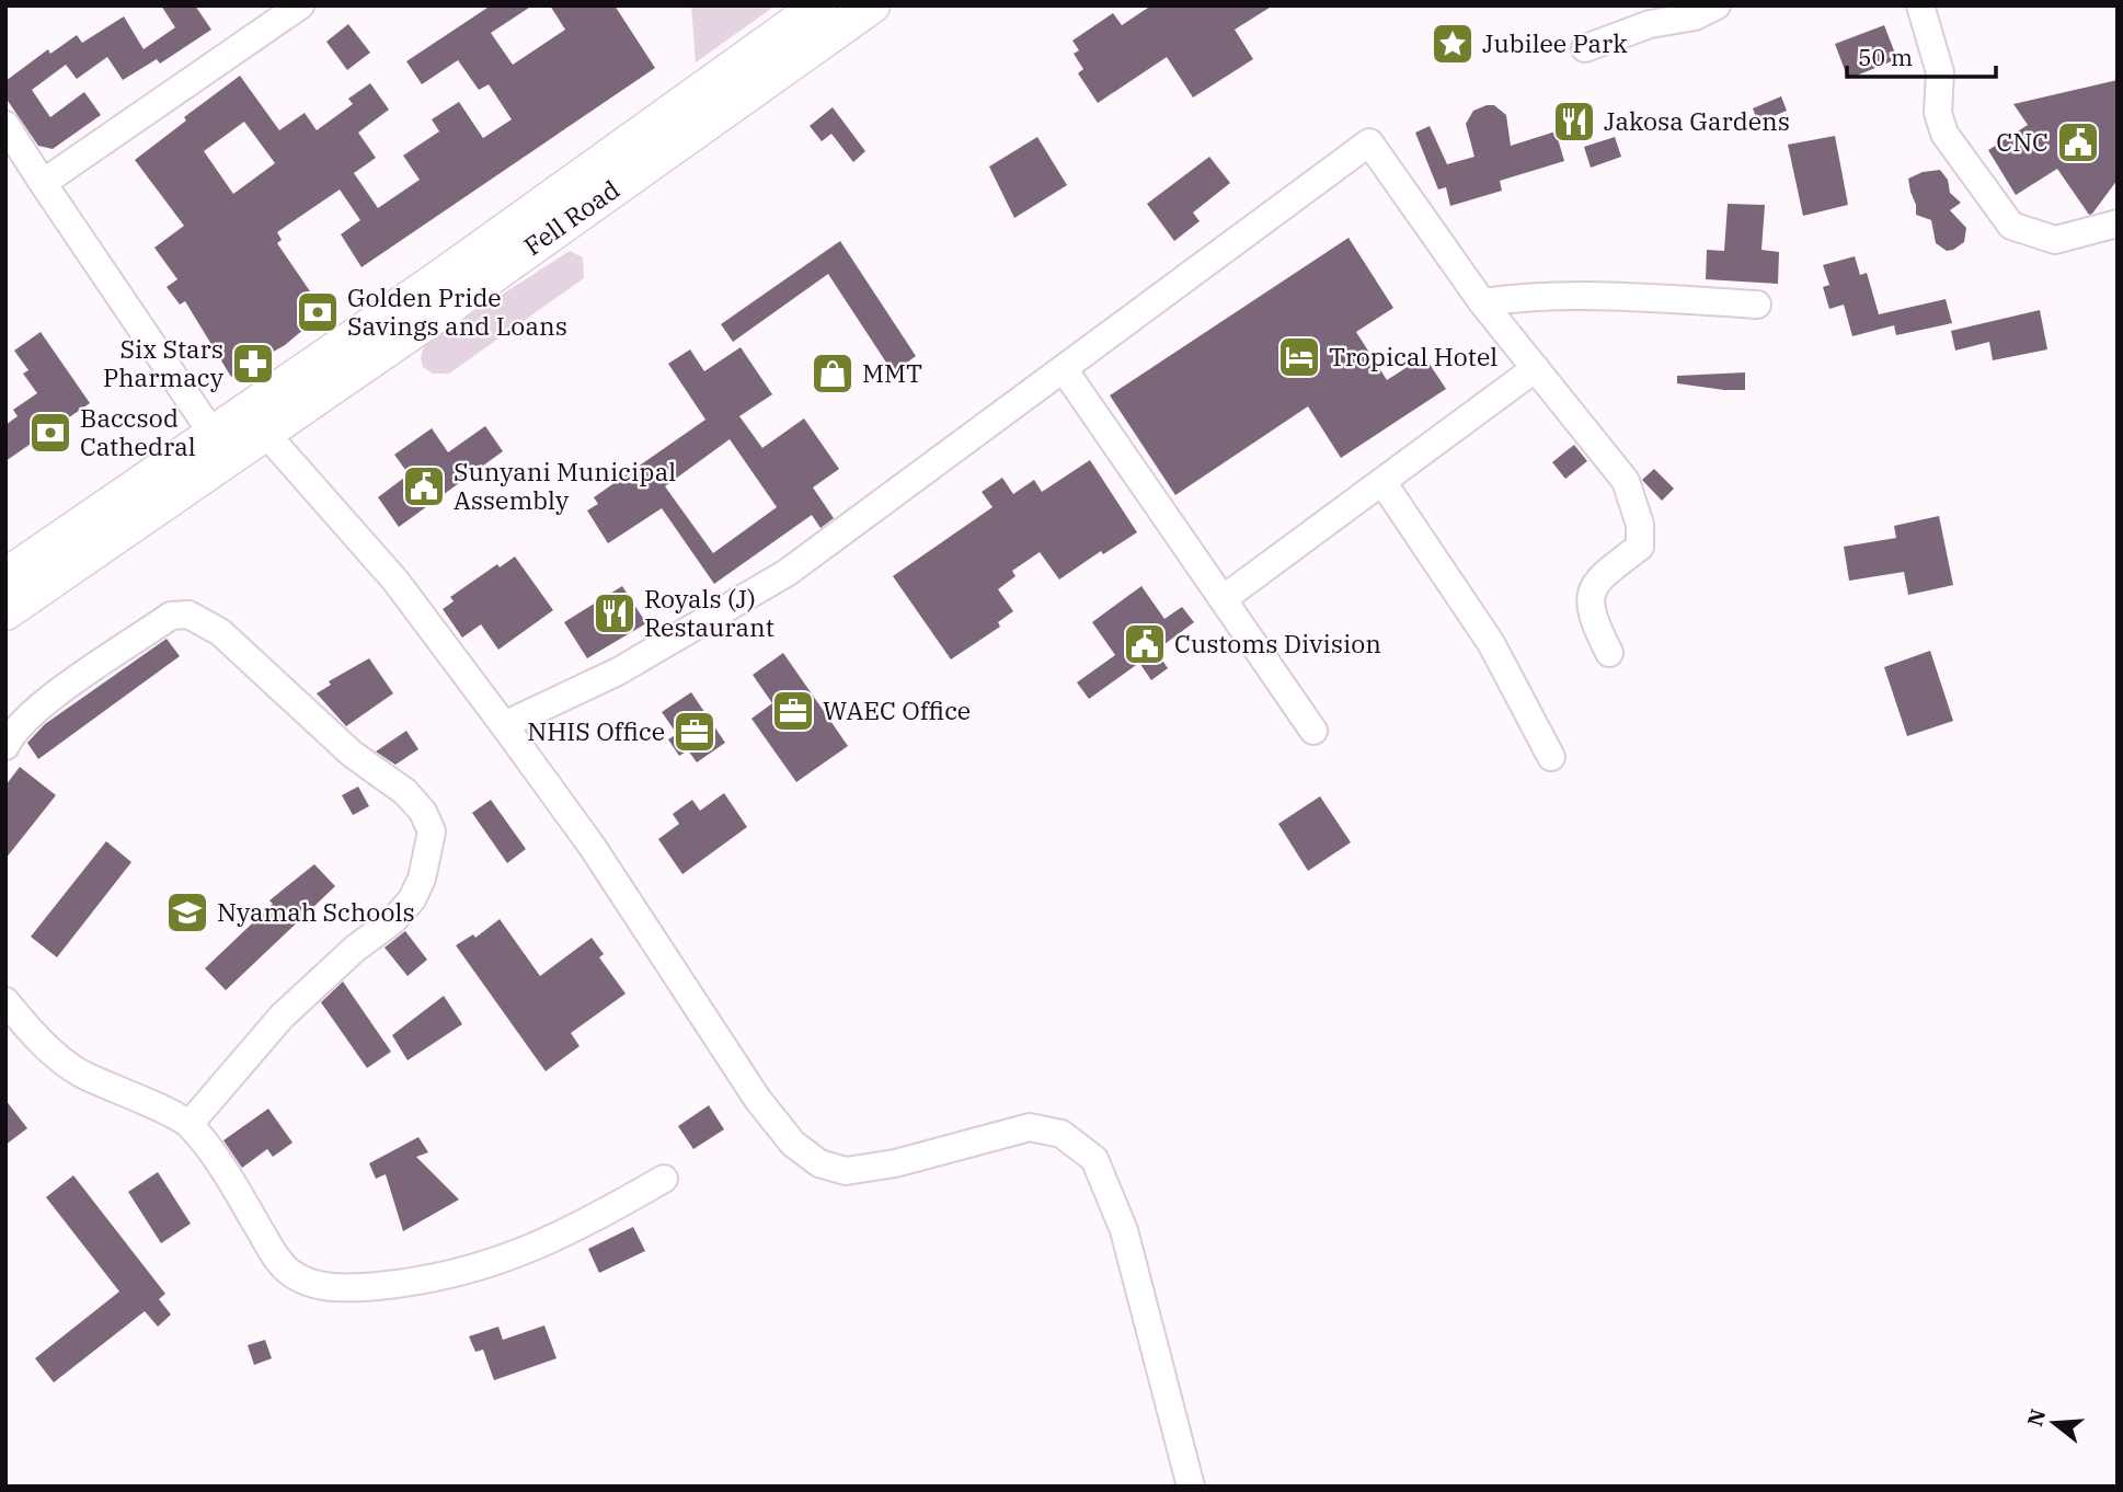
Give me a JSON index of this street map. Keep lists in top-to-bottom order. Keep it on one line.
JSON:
{"streets":{"main road":["Fell Road"]},"places":{"place":["Jubilee Park"],"restaurant":["Jakosa Gardens","Royals (J) Restaurant"],"public building":["CNC","Sunyani Municipal Assembly","Customs Division"],"bank":["Golden Pride Savings and Loans","Baccsod Cathedral"],"hotel":["Tropical Hotel"],"pharmacy":["Six Stars Pharmacy"],"shop":["MMT"],"office":["WAEC Office","NHIS Office"],"school or university":["Nyamah Schools"]},"scale_bar":"50 m","north":"left"}
